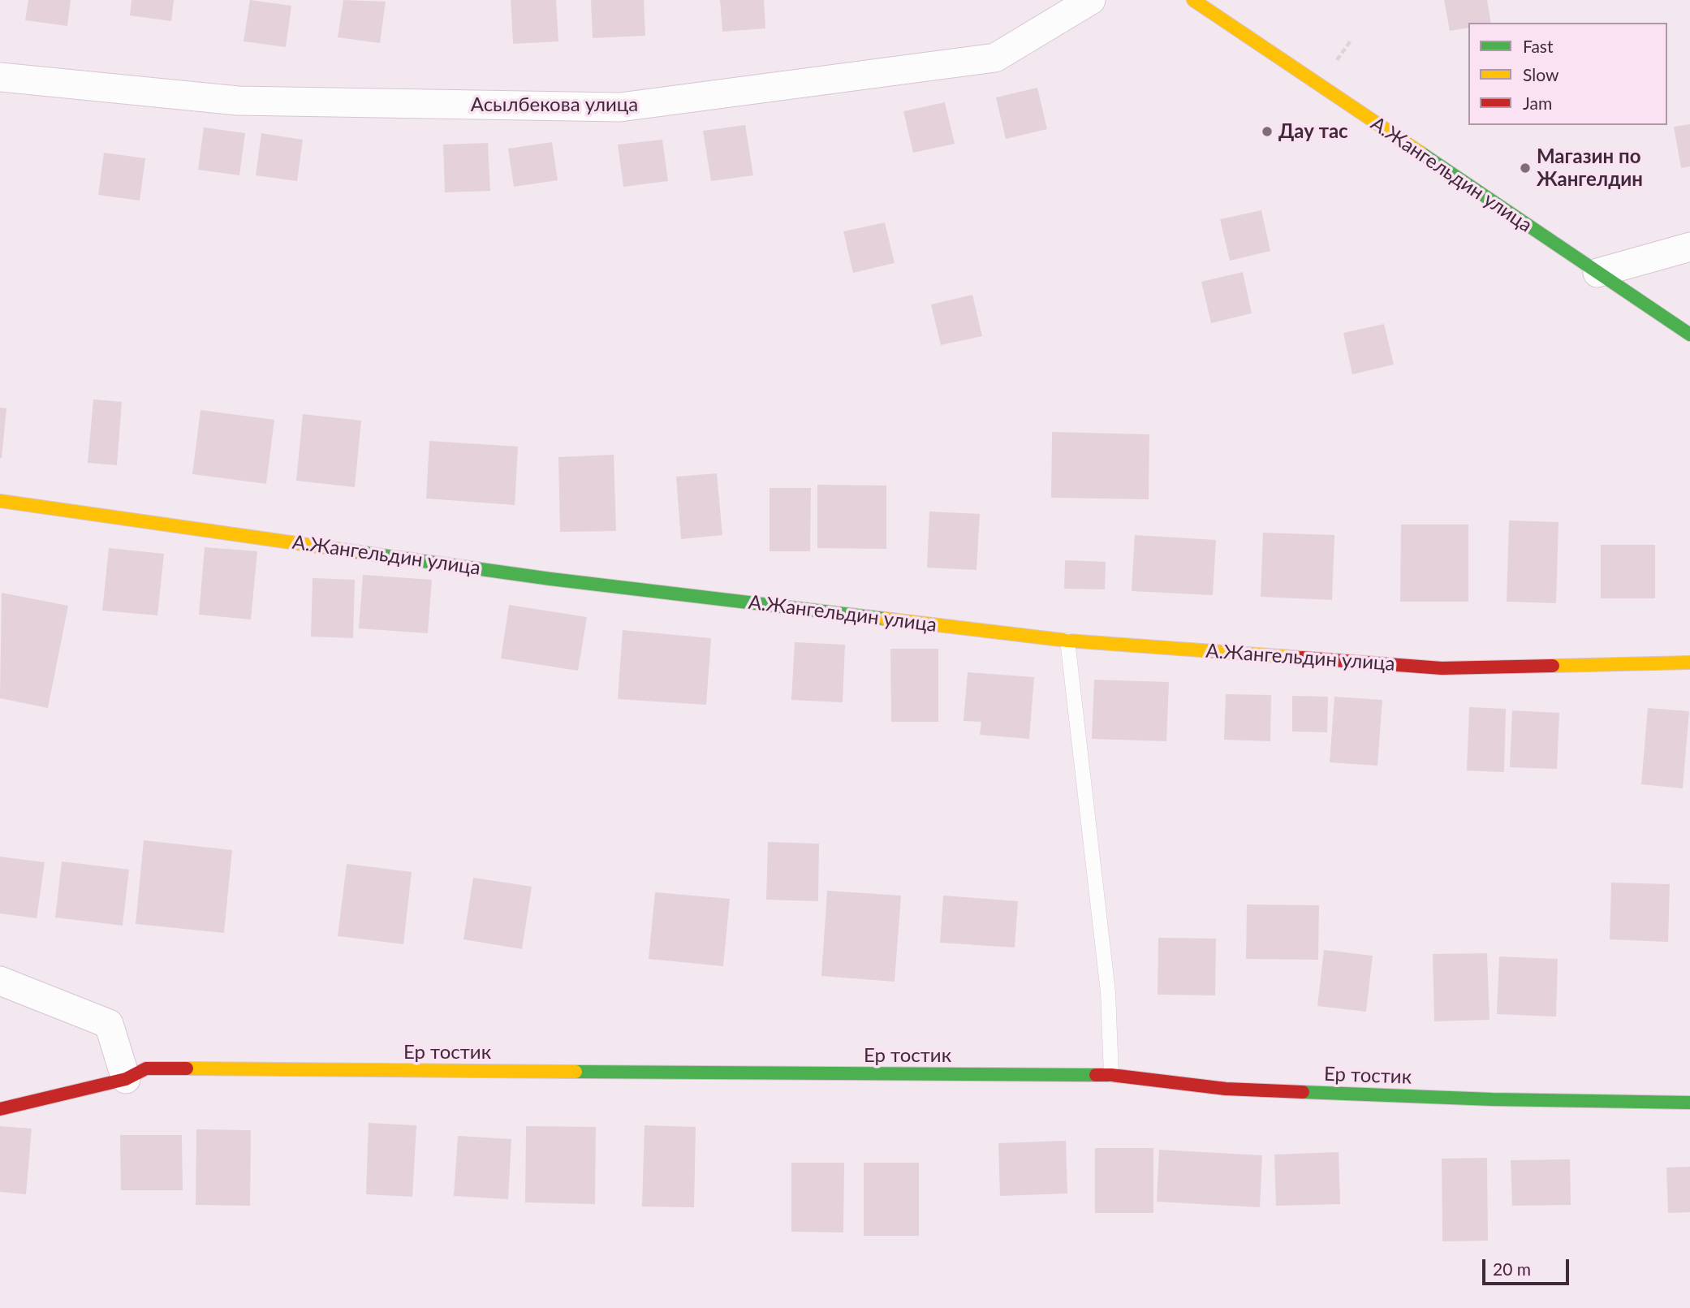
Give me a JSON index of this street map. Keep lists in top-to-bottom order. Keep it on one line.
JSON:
{"streets":{"street":["Асылбекова улица","А.Жангельдин улица","Ер тостик"]},"places":["Дау тас","Магазин по Жангелдин"],"legend":["Fast","Slow","Jam"],"scale_bar":"20 m"}
